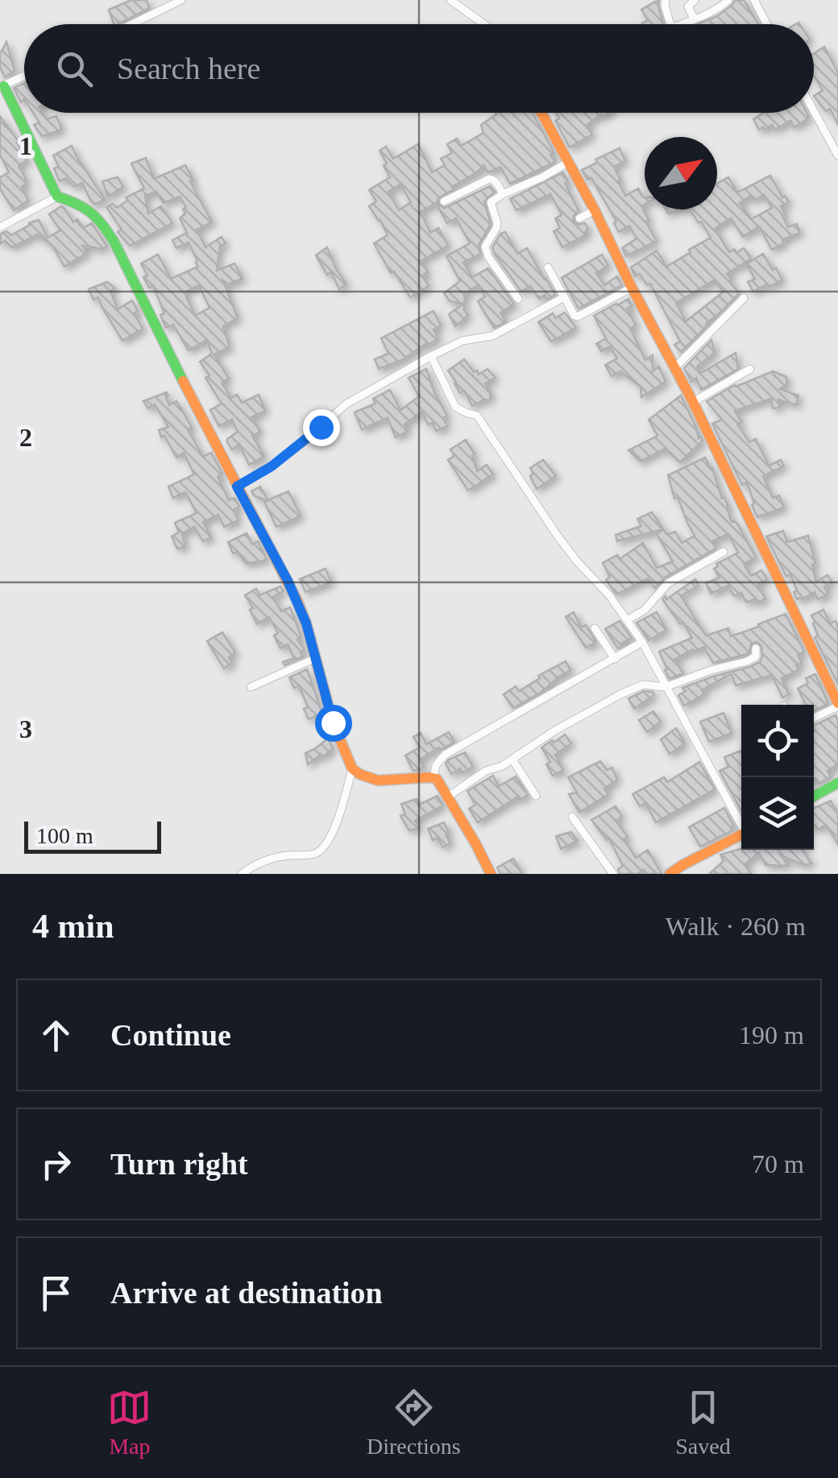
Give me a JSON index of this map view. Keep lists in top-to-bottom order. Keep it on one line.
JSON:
{"scale_bar":"100 m","north":"top right","page":{"search":"Search here","scale":"100 m","heading":["4 min","Walk · 260 m"],"list":[["Continue","190 m"],["Turn right","70 m"],"Arrive at destination"],"nav":["Map","Directions","Saved"]},"grid":{"rows":["1","2","3"]}}
